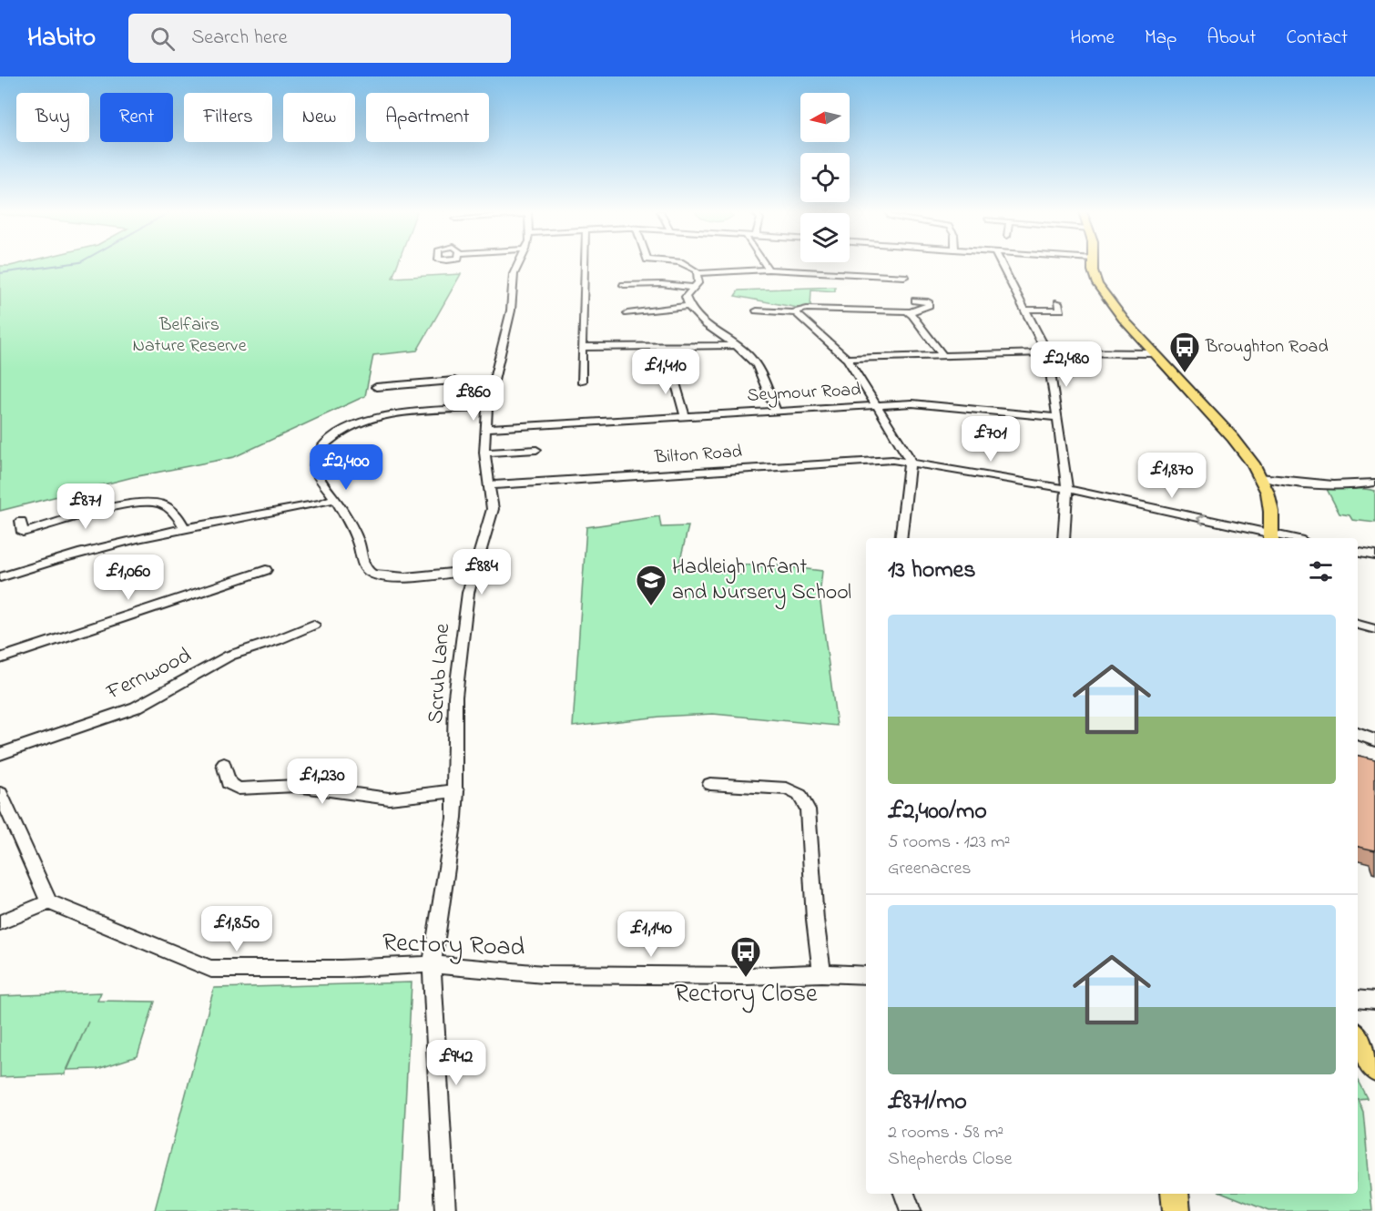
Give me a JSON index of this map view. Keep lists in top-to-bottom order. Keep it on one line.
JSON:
{"streets":{"street":["Seymour Road","Bilton Road","Scrub Lane","Fernwood","Rectory Road"]},"crossings":[["Seymour Road","Scrub Lane"],["Bilton Road","Scrub Lane"],["Scrub Lane","Rectory Road"]],"parks":["Belfairs Nature Reserve"],"places":{"bus stop":["Broughton Road","Rectory Close"],"school or university":["Hadleigh Infant and Nursery School"]},"north":"left","page":{"header":"Habito","search":"Search here","nav":["Home","Map","About","Contact"],"chip":["Buy","Rent","Filters","New","Apartment"],"price":["£2,480","£1,410","£860","£701","£2,400","£1,870","£871","£884","£1,060","£1,230","£1,850","£1,140","£942"],"heading":"13 homes","list":[{"name":"£2,400/mo","note":"5 rooms · 123 m² · Greenacres"},{"name":"£871/mo","note":"2 rooms · 58 m² · Shepherds Close"}]}}
